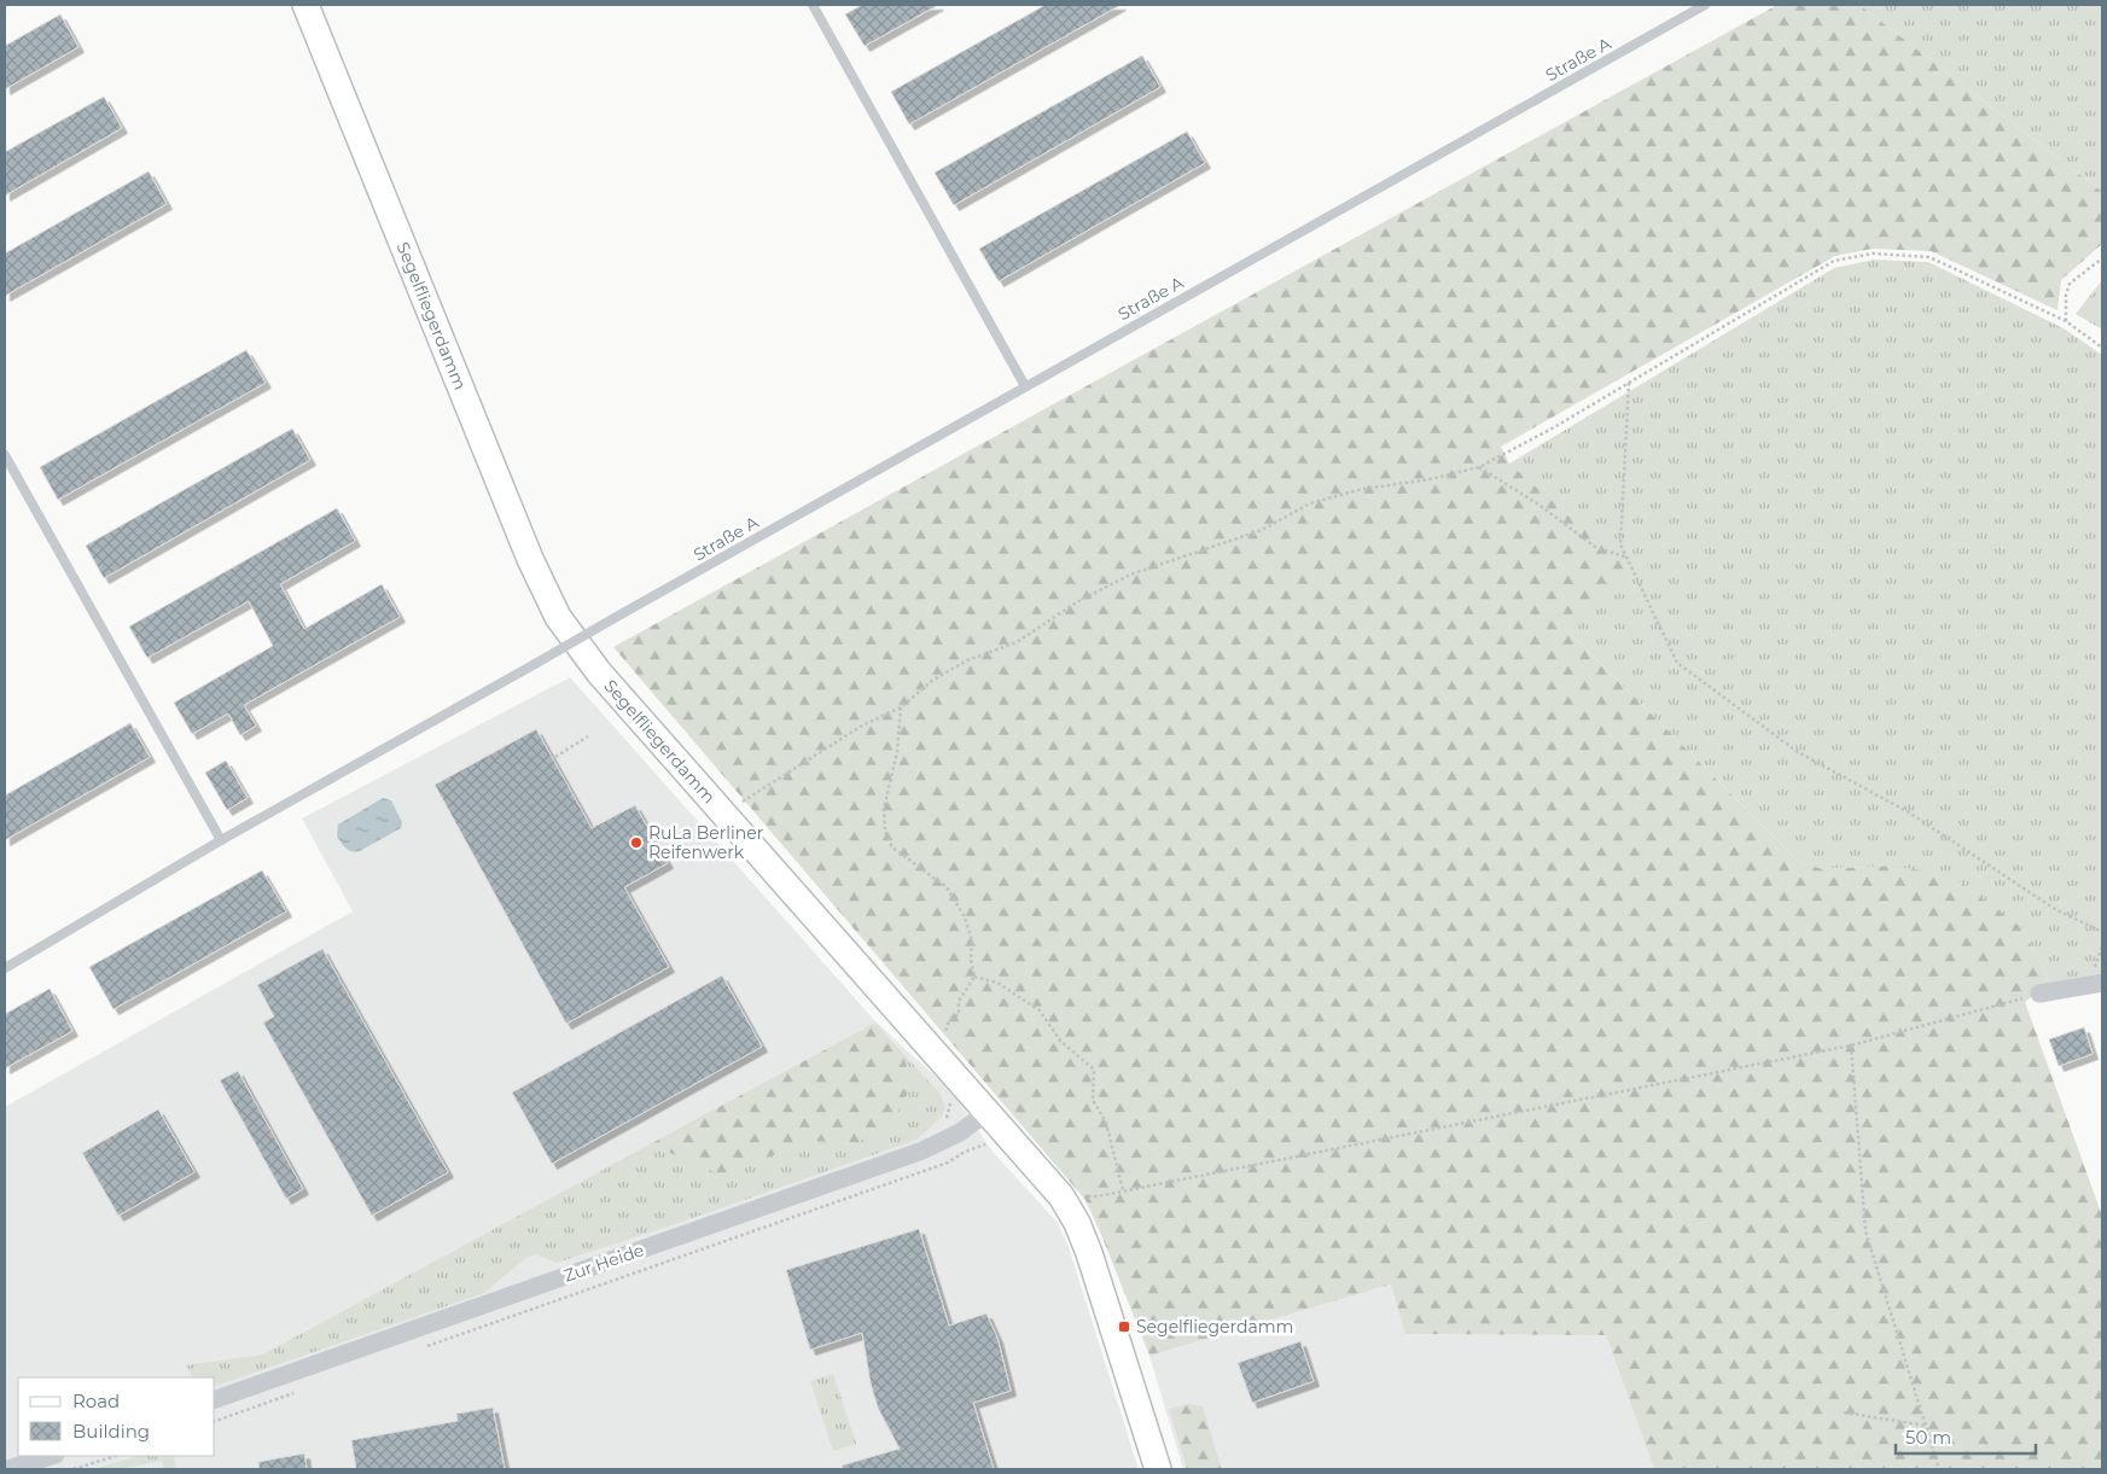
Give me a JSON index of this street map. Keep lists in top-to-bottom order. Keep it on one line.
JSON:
{"streets":{"street":["Segelfliegerdamm","Zur Heide"],"lane":["Straße A"]},"crossings":[["Segelfliegerdamm","Zur Heide"]],"places":{"other":["RuLa Berliner Reifenwerk"],"transit":["Segelfliegerdamm"]},"legend":["Road","Building"],"scale_bar":"50 m"}
